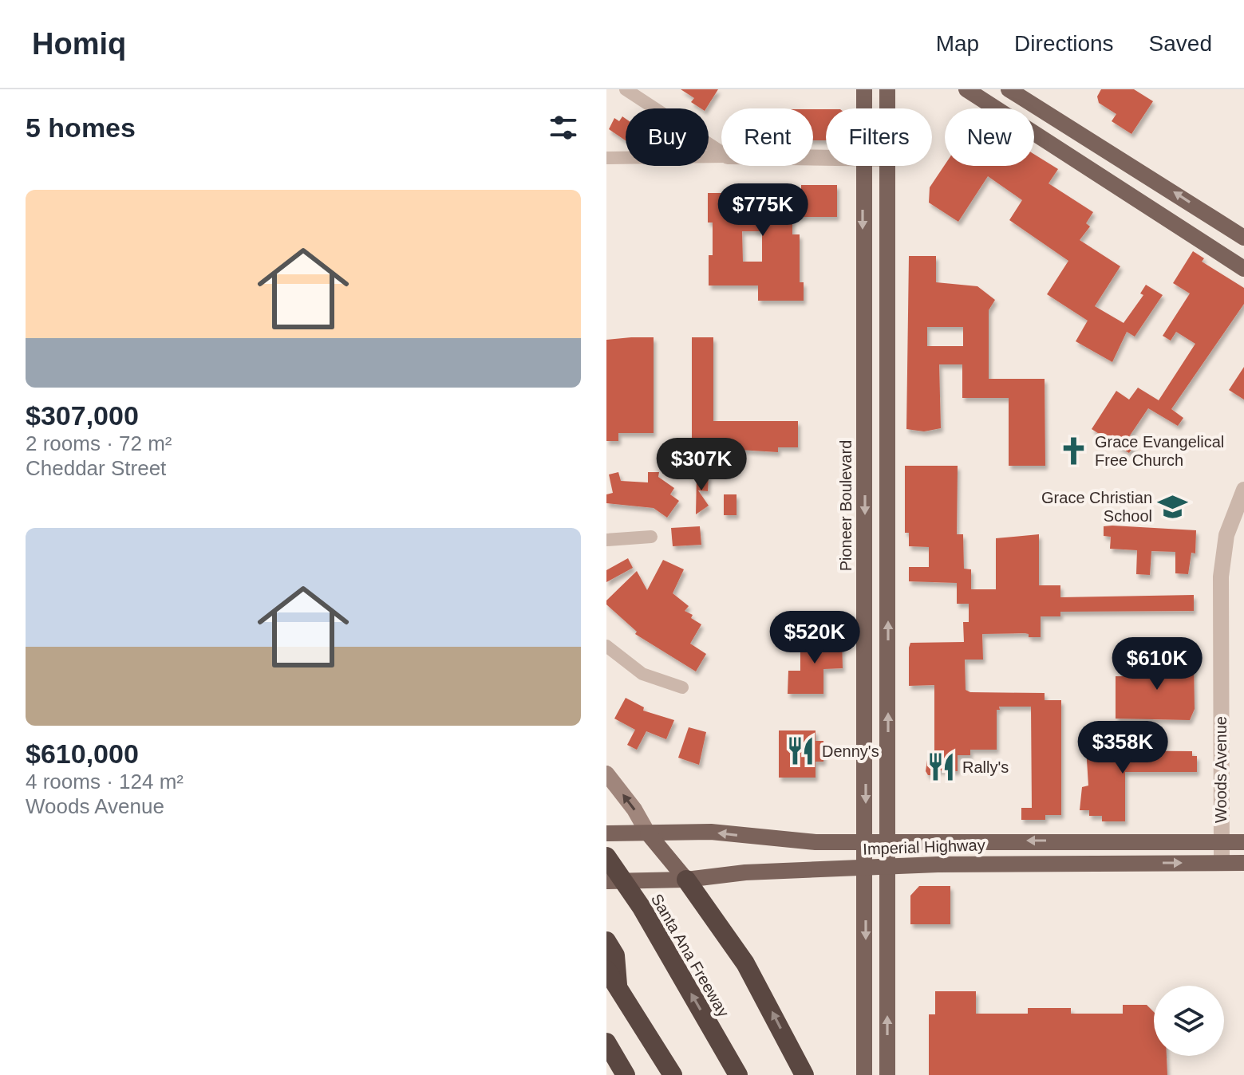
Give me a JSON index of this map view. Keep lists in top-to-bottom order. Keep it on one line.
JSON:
{"streets":{"highway":["Santa Ana Freeway"],"main road":["Pioneer Boulevard","Imperial Highway"],"street":["Woods Avenue"]},"crossings":[["Pioneer Boulevard","Imperial Highway"],["Woods Avenue","Imperial Highway"]],"places":{"church":["Grace Evangelical Free Church"],"school or university":["Grace Christian School"],"restaurant":["Denny's","Rally's"]},"page":{"header":"Homiq","nav":["Map","Directions","Saved"],"heading":"5 homes","chip":["Buy","Rent","Filters","New"],"list":[{"name":"$307,000","note":"2 rooms · 72 m² · Cheddar Street"},{"name":"$610,000","note":"4 rooms · 124 m² · Woods Avenue"}],"price":["$775K","$307K","$520K","$610K","$358K"]}}
